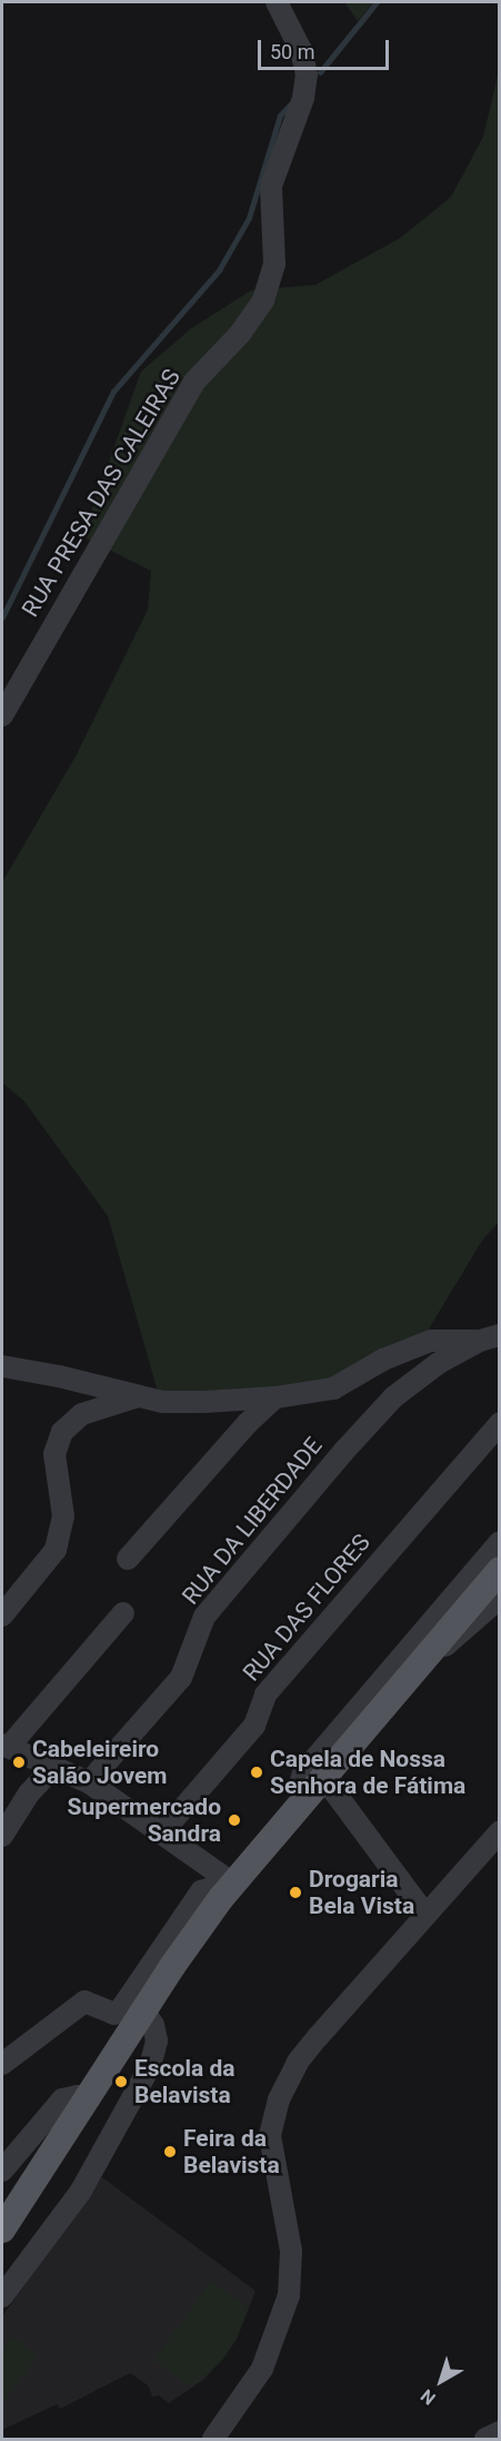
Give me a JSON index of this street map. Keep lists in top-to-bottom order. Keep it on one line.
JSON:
{"streets":{"street":["RUA PRESA DAS CALEIRAS","RUA DA LIBERDADE","RUA DAS FLORES"]},"places":["Cabeleireiro Salão Jovem","Capela de Nossa Senhora de Fátima","Supermercado Sandra","Drogaria Bela Vista","Escola da Belavista","Feira da Belavista"],"scale_bar":"50 m","north":"bottom left"}
